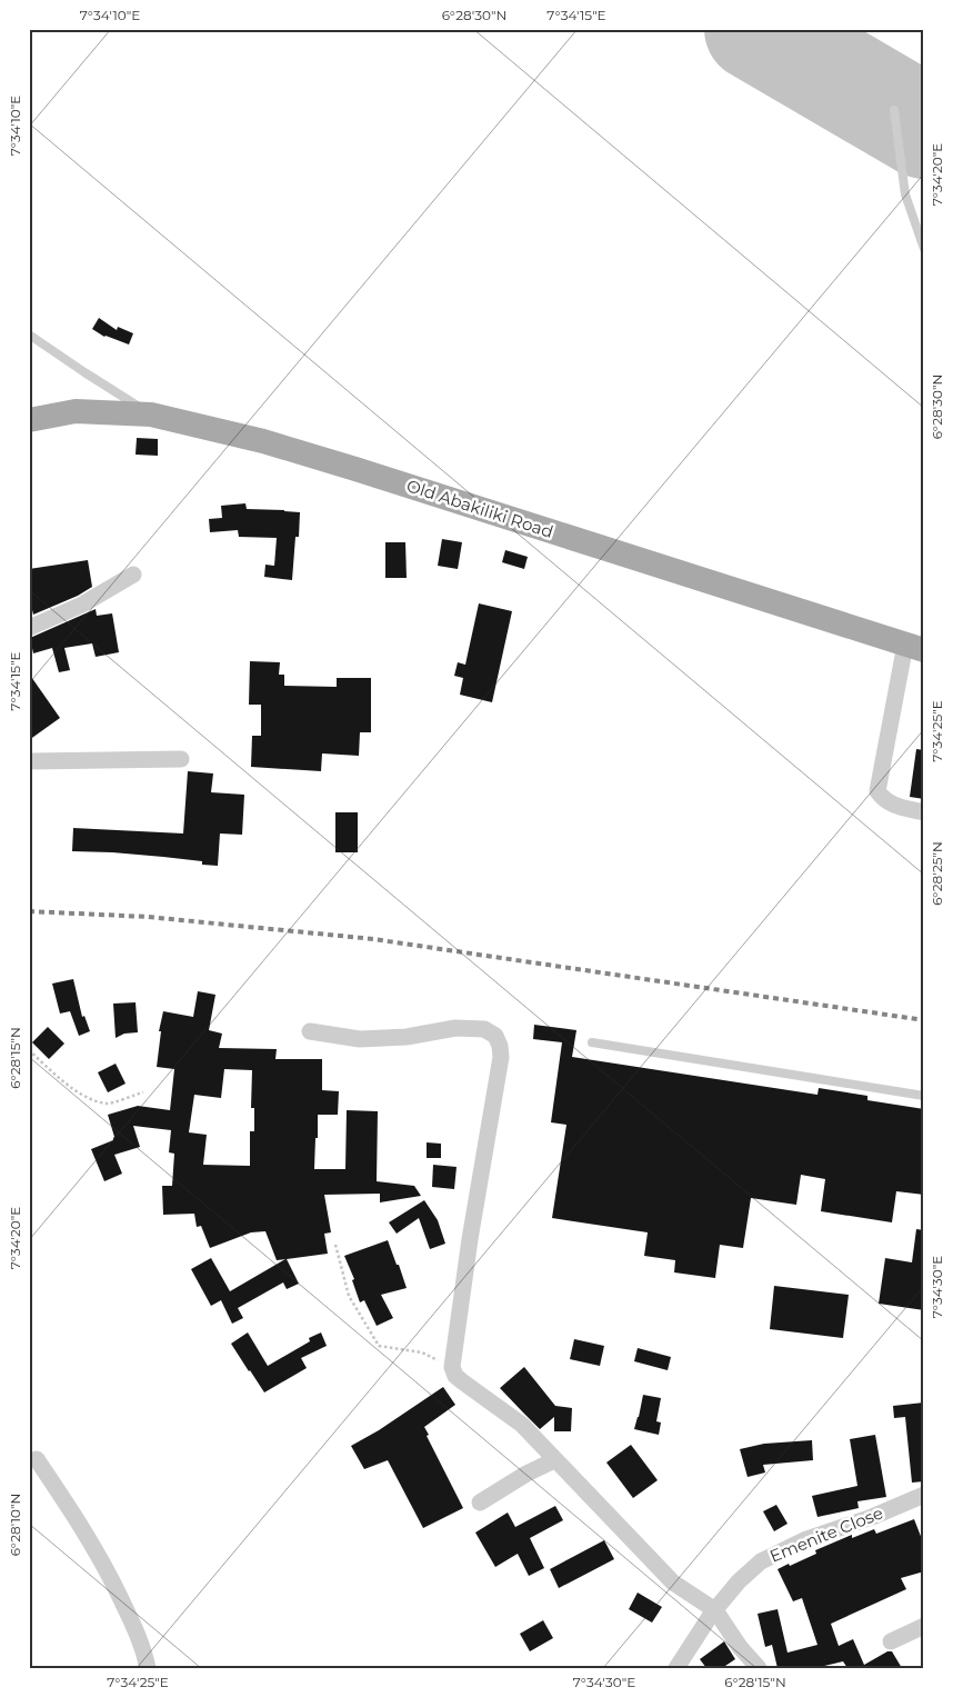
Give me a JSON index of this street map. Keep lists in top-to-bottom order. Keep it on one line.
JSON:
{"streets":{"main road":["Old Abakiliki Road"],"street":["Emenite Close"]},"coordinates":["7°34'10\"E","6°28'30\"N","7°34'15\"E","7°34'20\"E","7°34'25\"E","6°28'25\"N","6°28'15\"N","7°34'30\"E","6°28'10\"N"]}
